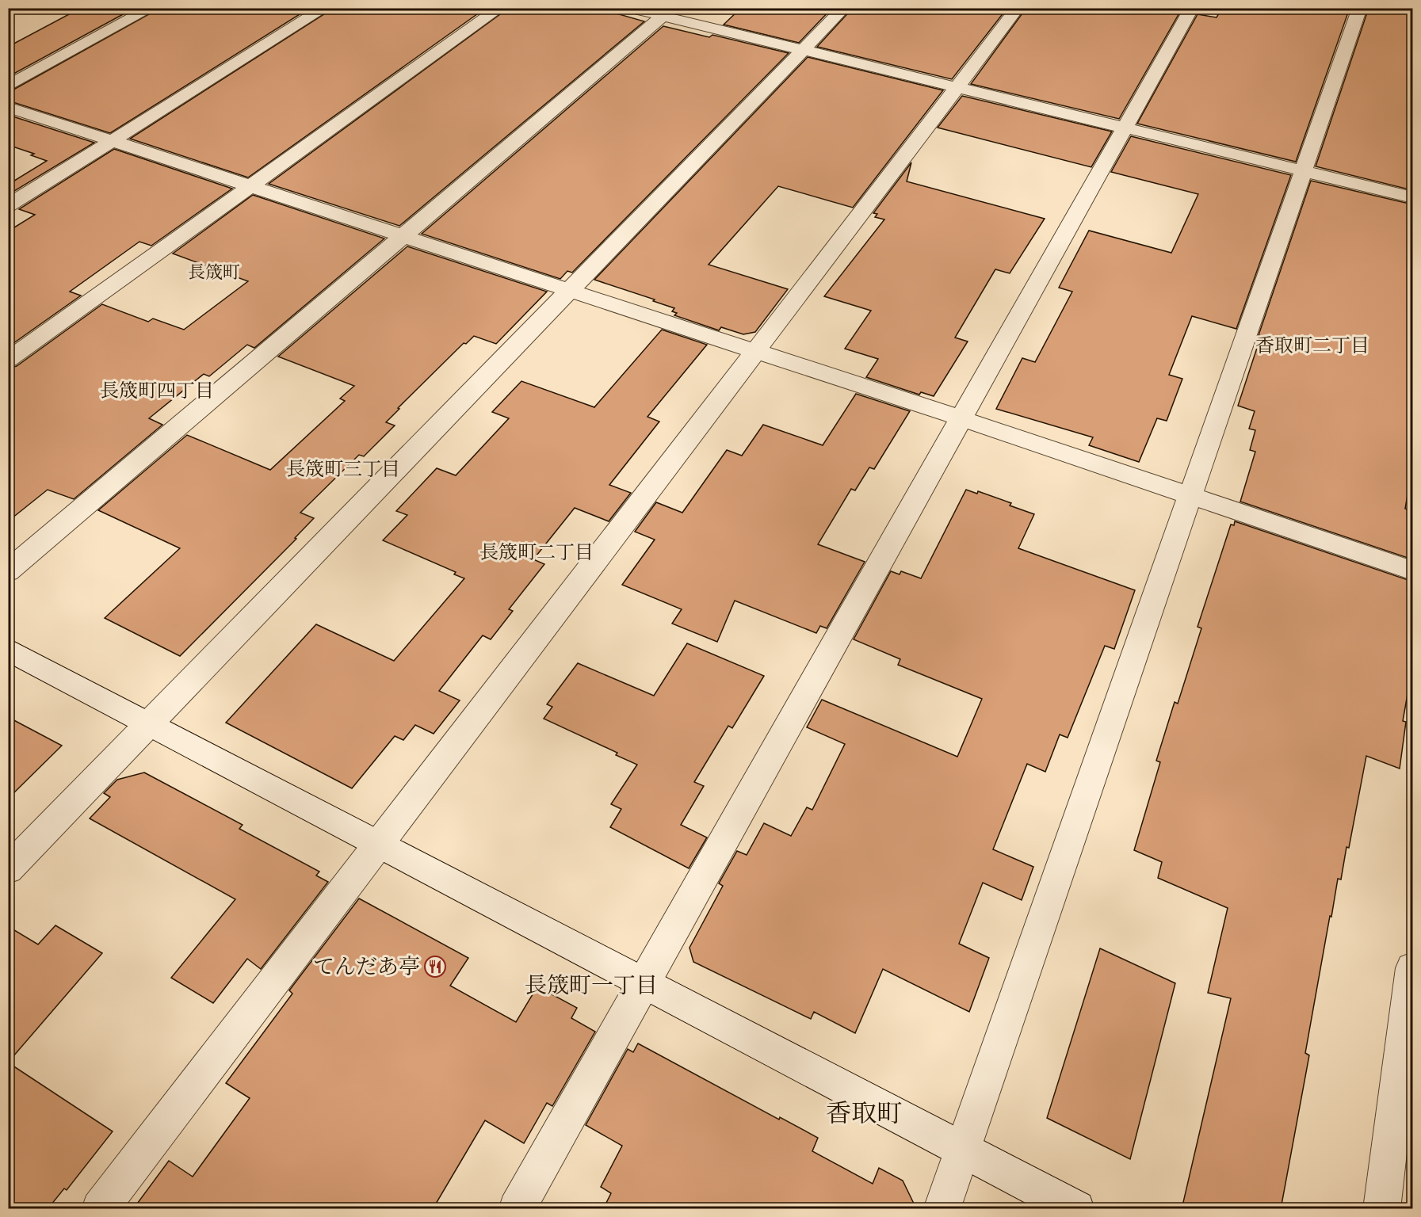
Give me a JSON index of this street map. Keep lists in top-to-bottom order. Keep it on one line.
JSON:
{"districts":["長筬町","香取町二丁目","長筬町四丁目","長筬町三丁目","長筬町二丁目","長筬町一丁目","香取町"],"places":{"restaurant":["てんだあ亭"]}}
